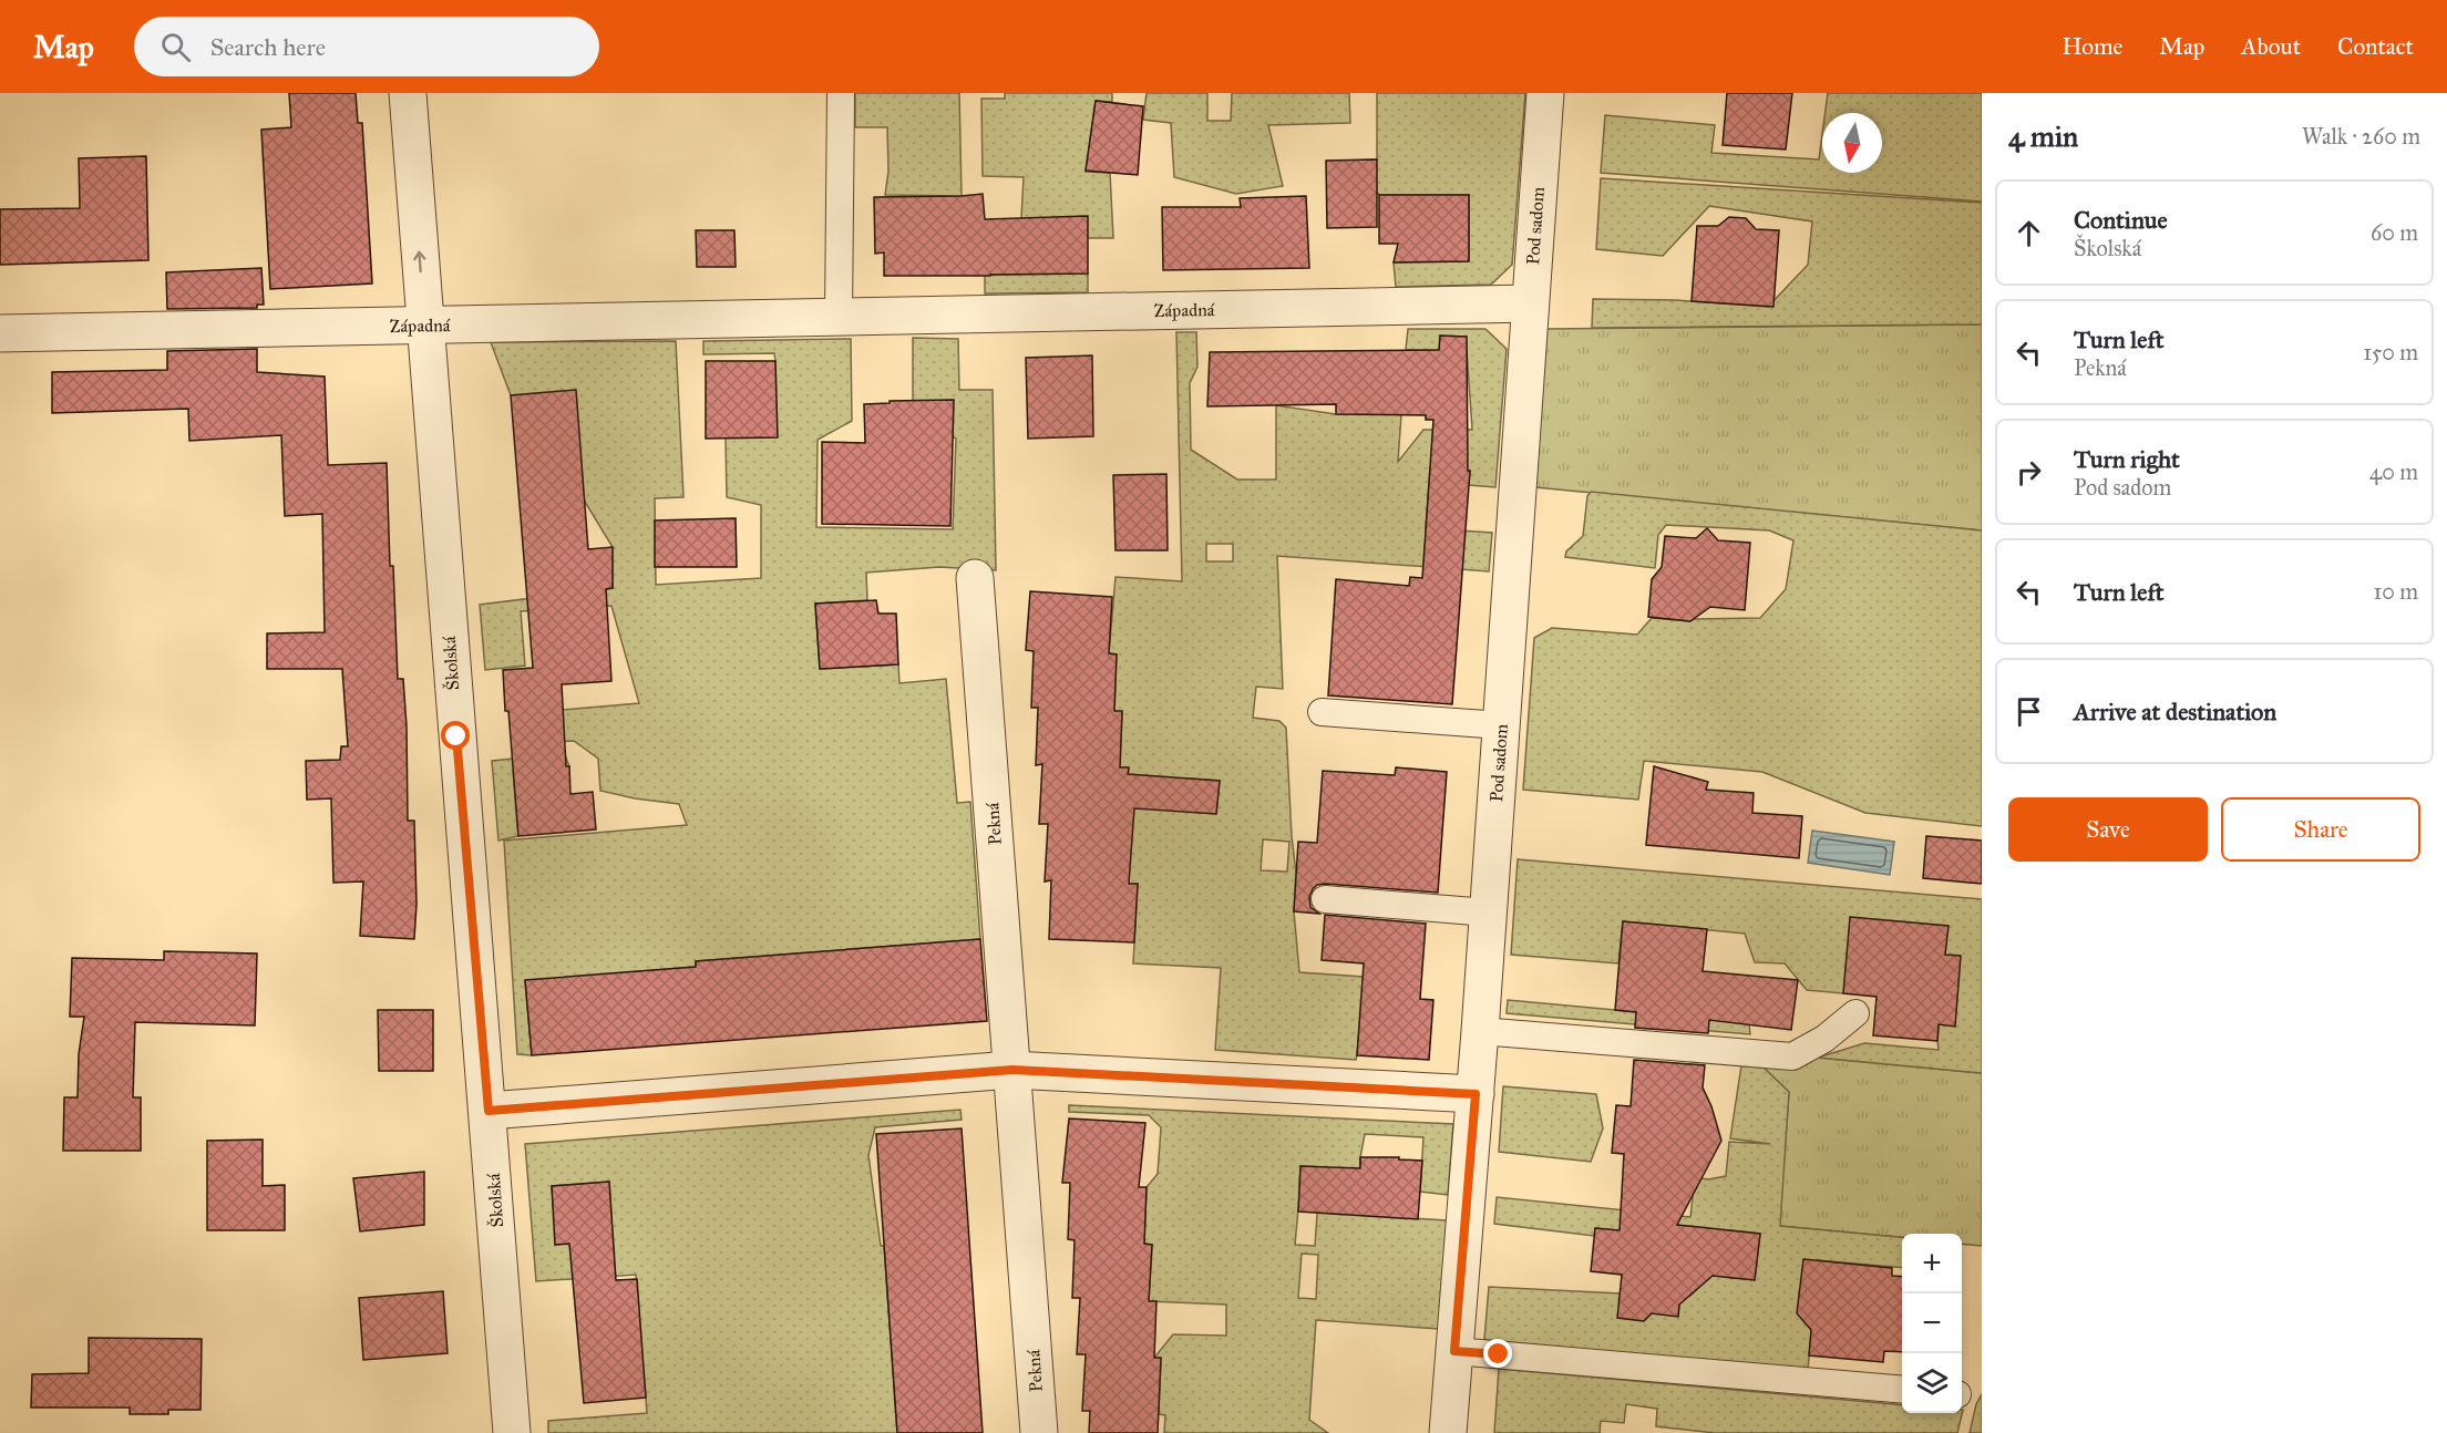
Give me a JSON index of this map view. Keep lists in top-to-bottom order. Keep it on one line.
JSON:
{"streets":{"street":["Pod sadom","Západná","Školská","Pekná"]},"crossings":[["Pod sadom","Západná"],["Západná","Školská"]],"north":"bottom","page":{"header":"Map","search":"Search here","nav":["Home","Map","About","Contact"],"heading":["4 min","Walk · 260 m"],"list":[["Continue","Školská","60 m"],["Turn left","Pekná","150 m"],["Turn right","Pod sadom","40 m"],["Turn left","10 m"],"Arrive at destination"],"buttons":["Save","Share"],"map_buttons":["+","−"]}}
